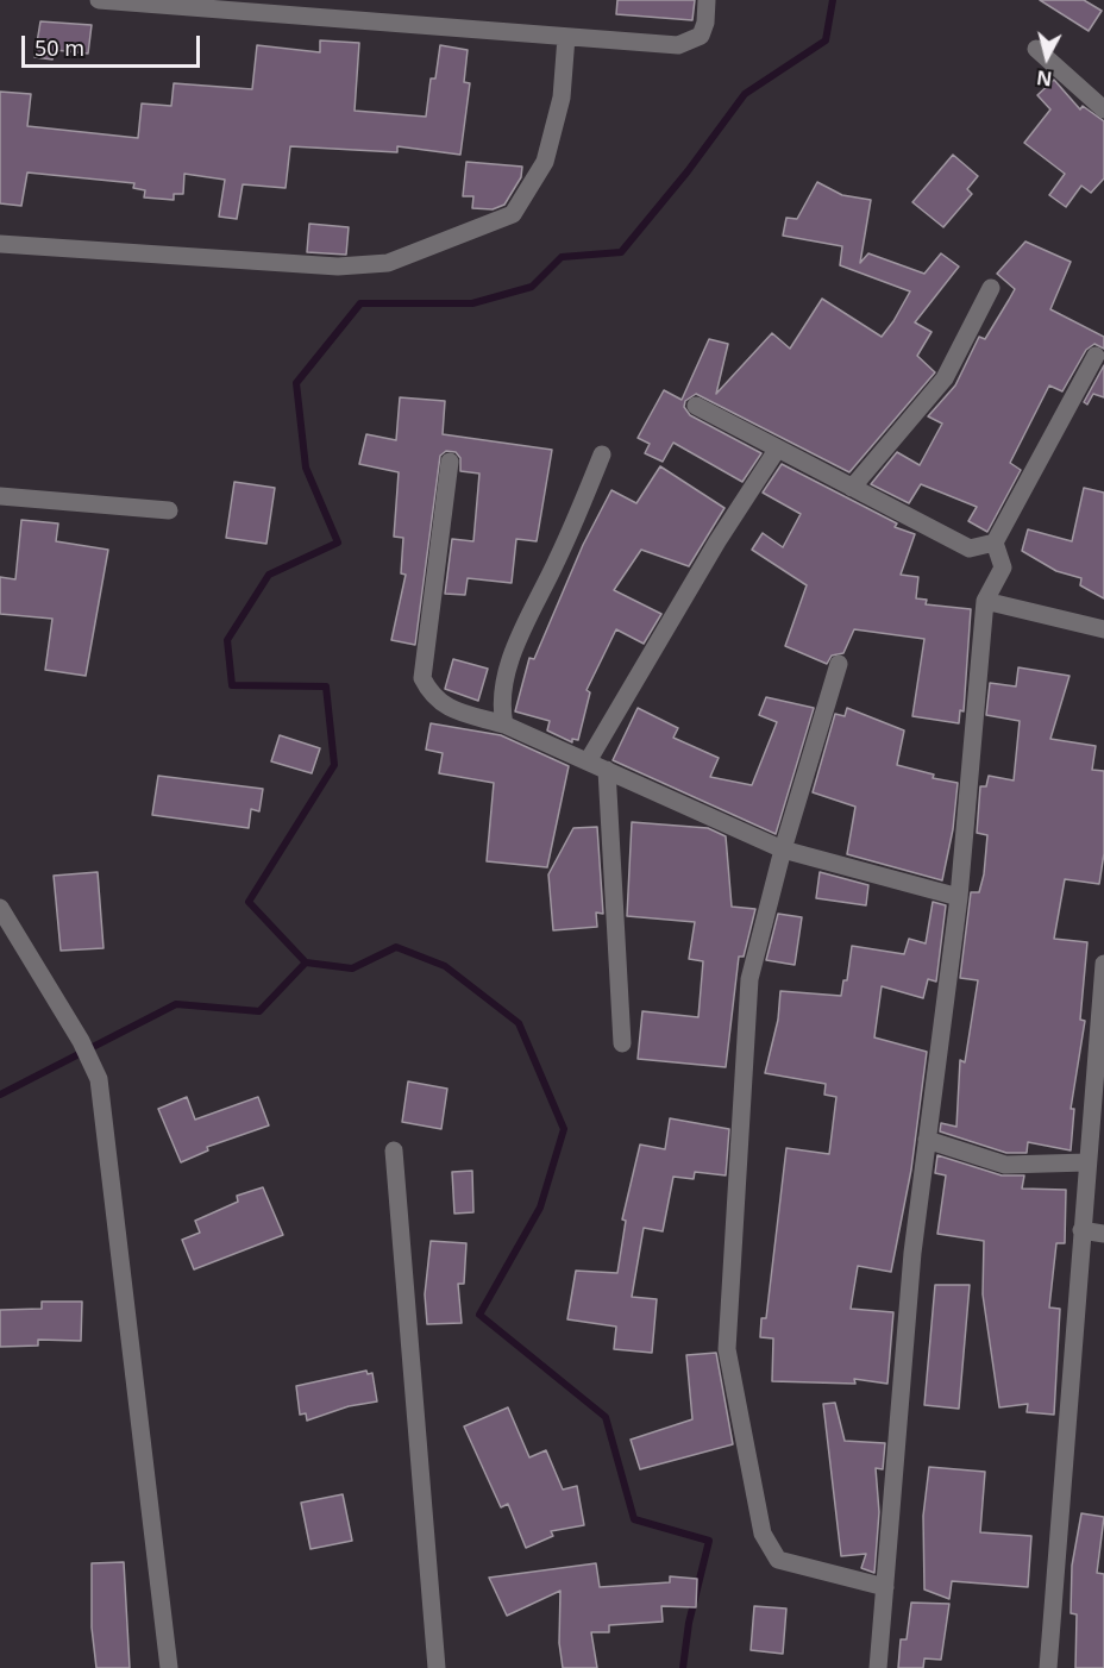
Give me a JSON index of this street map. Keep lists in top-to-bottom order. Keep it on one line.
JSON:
{"scale_bar":"50 m","north":"bottom"}
